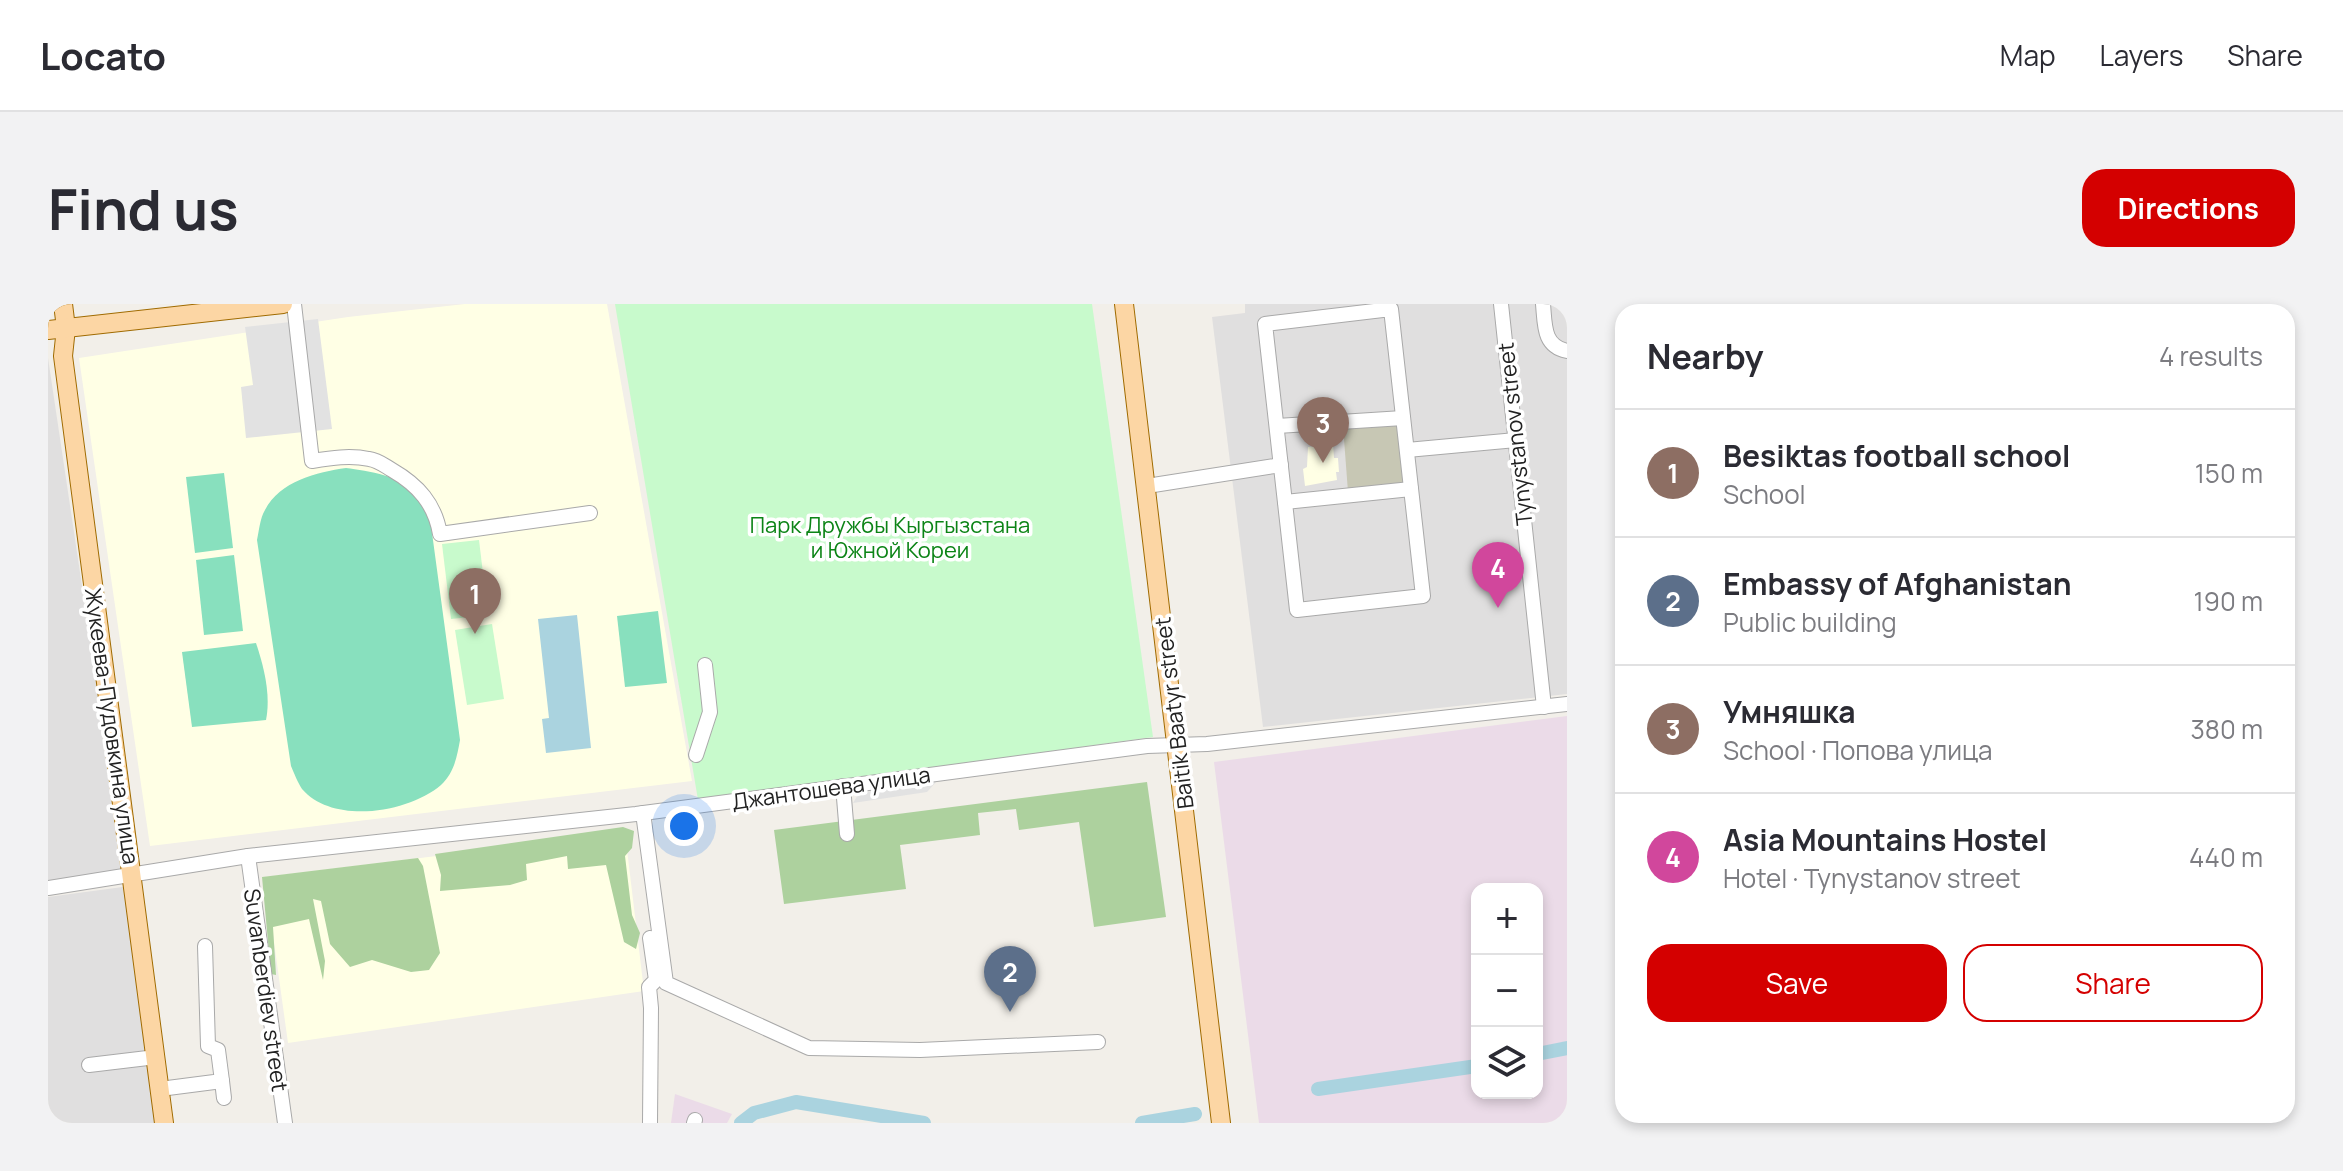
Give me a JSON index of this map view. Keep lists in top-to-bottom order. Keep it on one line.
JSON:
{"streets":{"main road":["Baitik Baatyr street","Жукеева-Пудовкина улица"],"street":["Tynystanov street","Джантошева улица","Suvanberdiev street"]},"crossings":[["Tynystanov street","Джантошева улица"],["Baitik Baatyr street","Джантошева улица"],["Жукеева-Пудовкина улица","Джантошева улица"],["Джантошева улица","Suvanberdiev street"]],"parks":["Парк Дружбы Кыргызстана и Южной Кореи"],"page":{"header":"Locato","nav":["Map","Layers","Share"],"buttons":["Directions",["Save","Share"]],"title":"Find us","heading":["Nearby","4 results"],"pins":["3","4","1","2"],"list":[{"mark":"1","name":"Besiktas football school","note":"School","value":"150 m"},{"mark":"2","name":"Embassy of Afghanistan","note":"Public building","value":"190 m"},{"mark":"3","name":"Умняшка","note":"School · Попова улица","value":"380 m"},{"mark":"4","name":"Asia Mountains Hostel","note":"Hotel · Tynystanov street","value":"440 m"}],"map_buttons":["+","−"]}}
